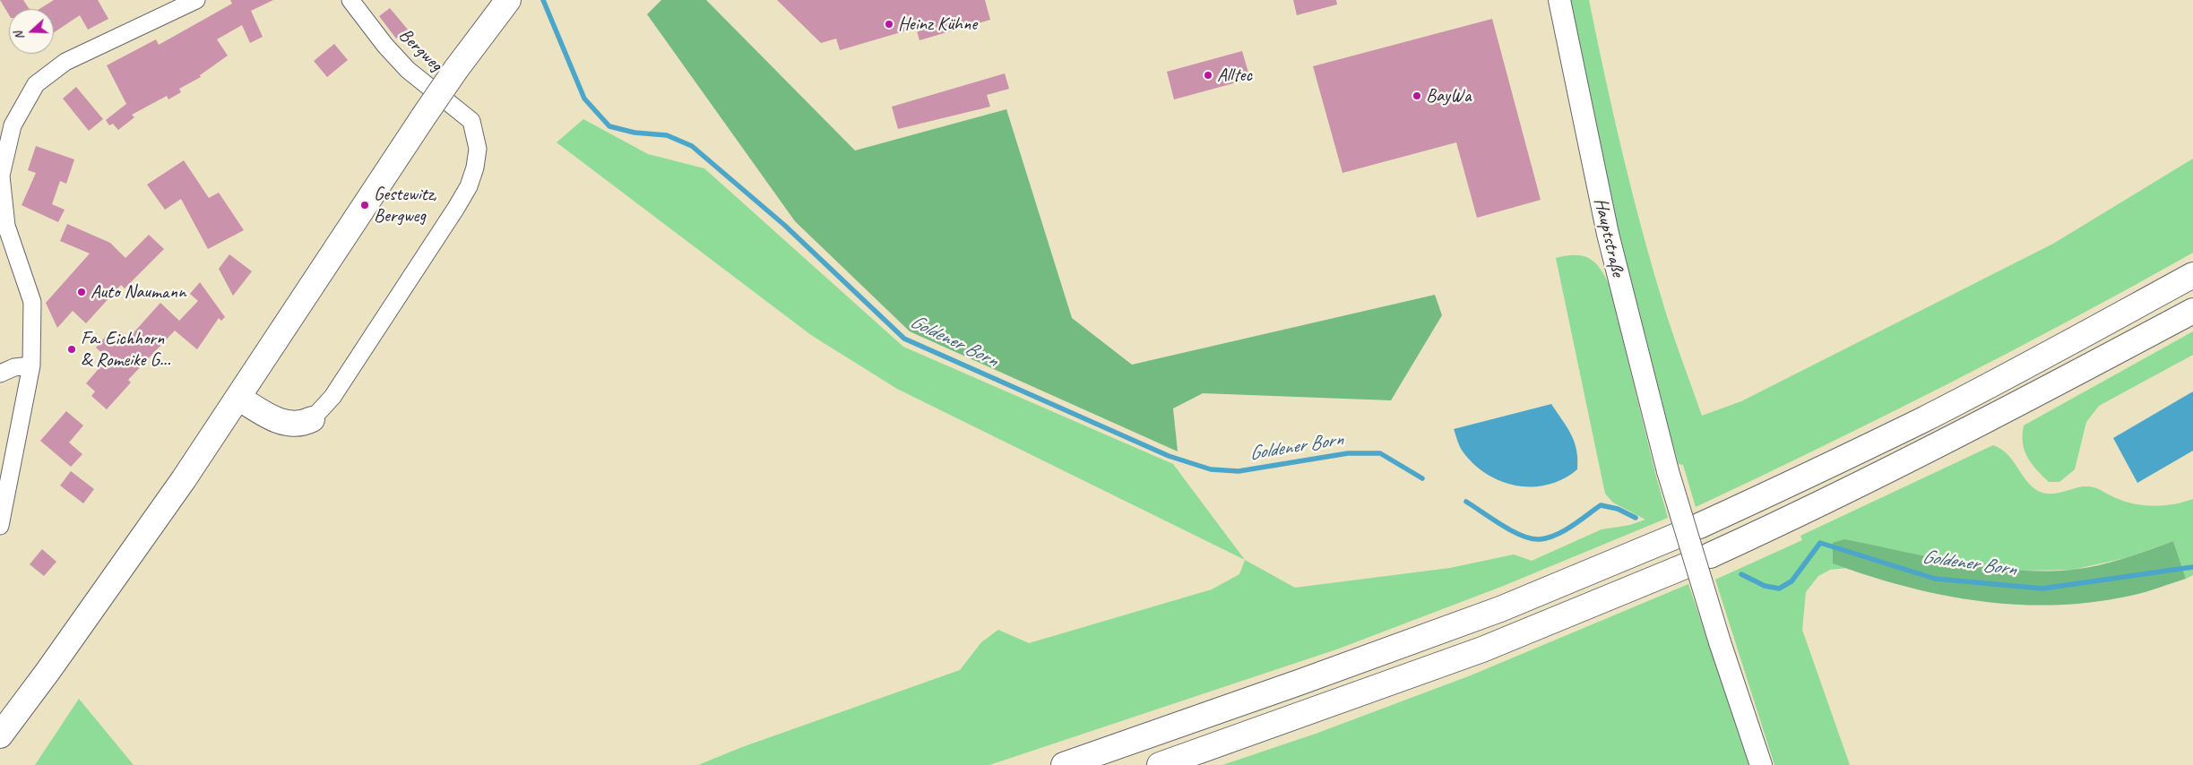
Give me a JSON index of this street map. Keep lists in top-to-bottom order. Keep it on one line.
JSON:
{"streets":{"street":["Bergweg","Hauptstraße"]},"water":["Goldener Born"],"places":["Heinz Kühne","Alltec","BayWa","Gestewitz, Bergweg","Auto Naumann","Fa. Eichhorn & Romeike G..."],"north":"left"}
